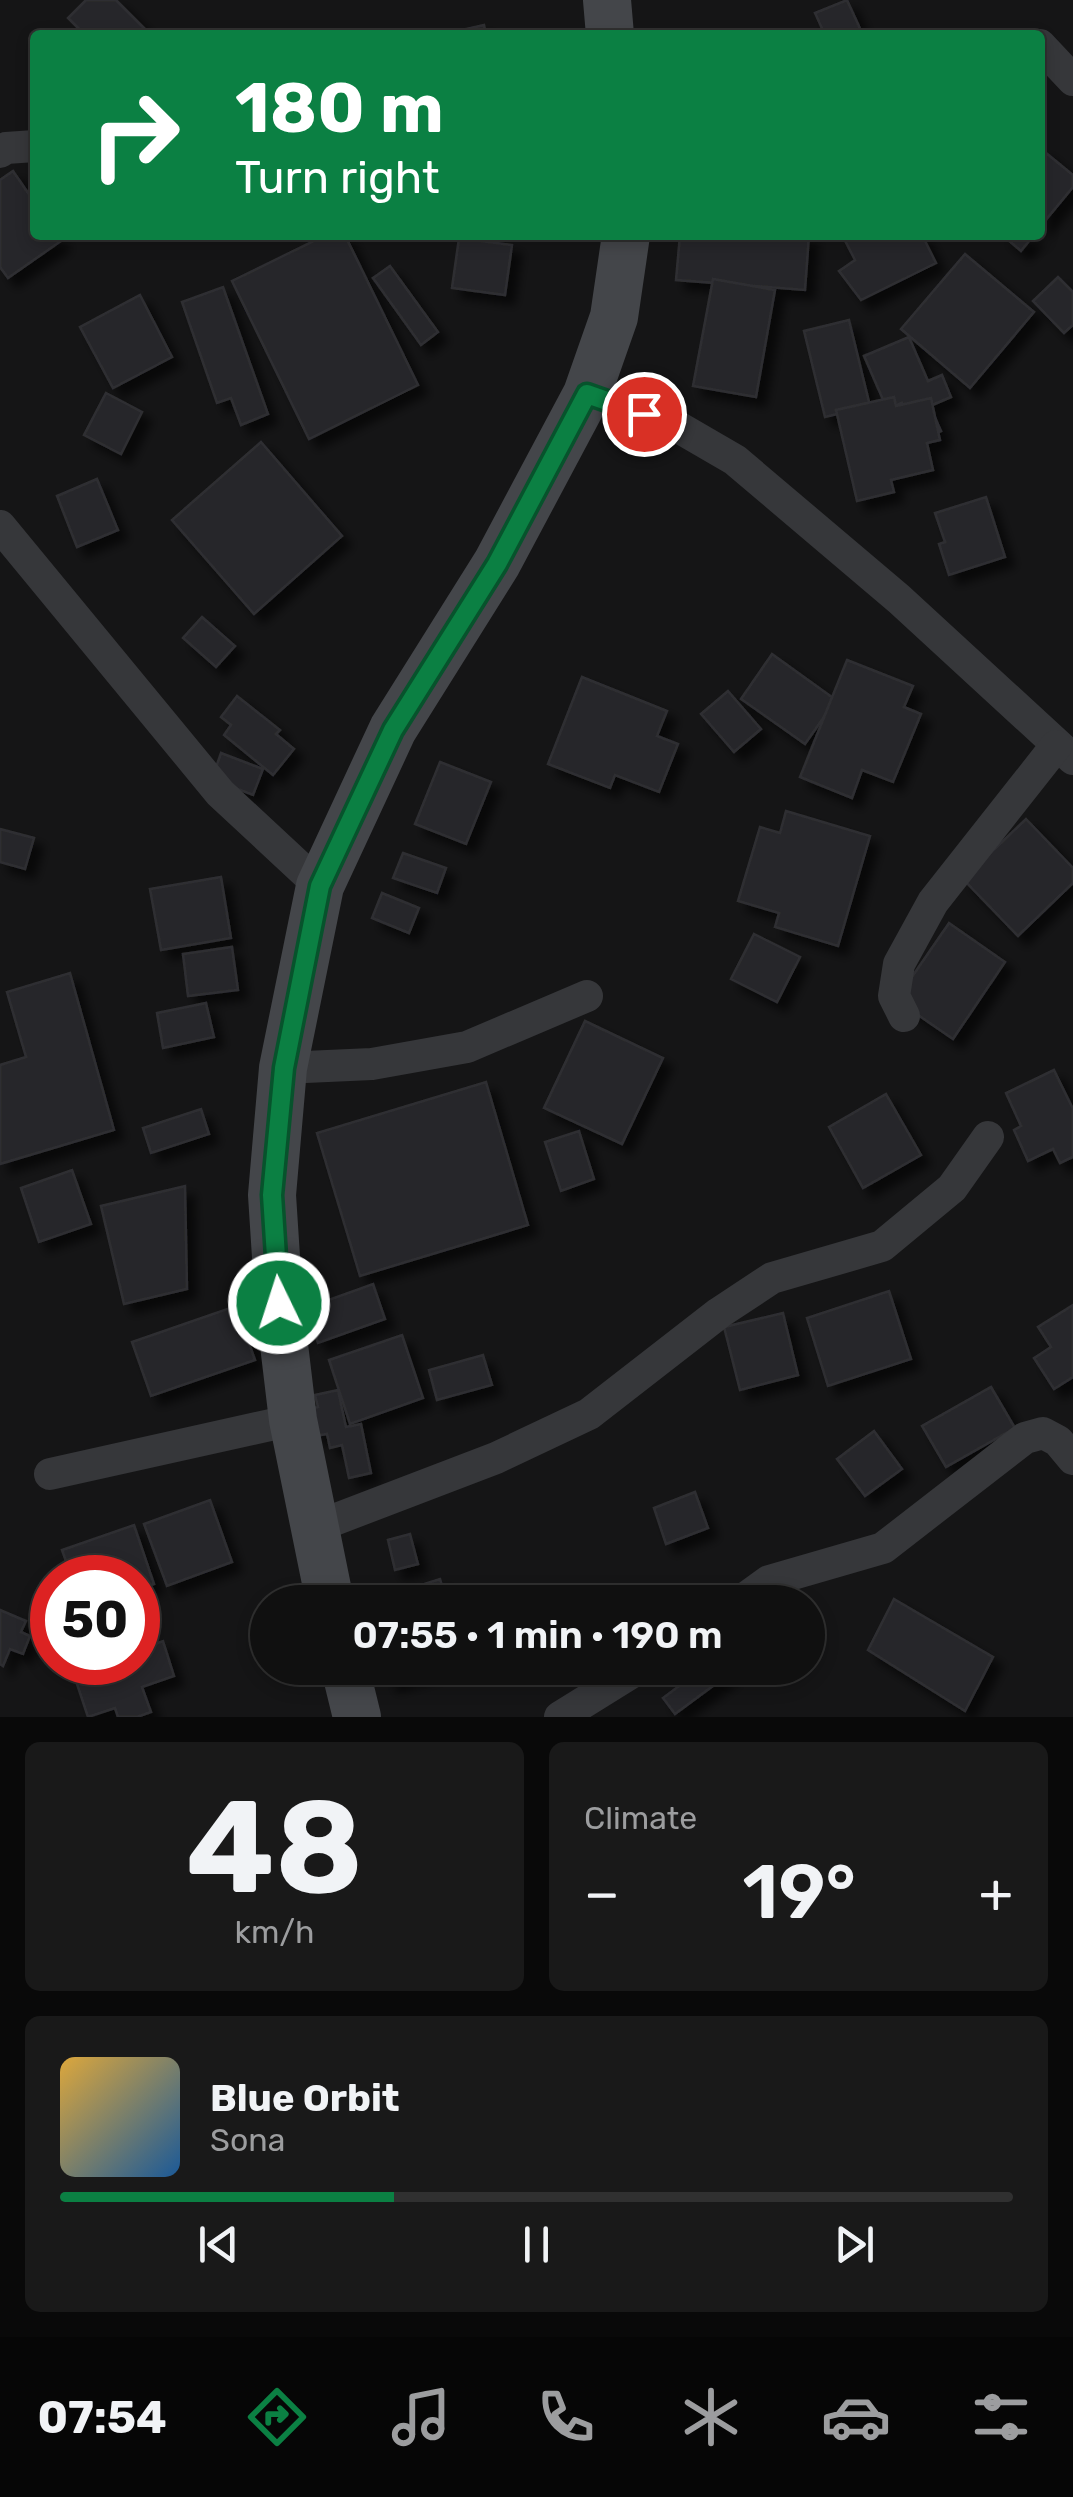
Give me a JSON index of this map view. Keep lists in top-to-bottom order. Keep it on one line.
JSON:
{"page":{"turn":["180 m","Turn right"],"limit":"50","trip":"07:55 · 1 min · 190 m","tile":[["48","km/h"],"Climate"],"heat":["−","19°","+"],"song":["Blue Orbit","Sona"],"tabs":"07:54"}}
